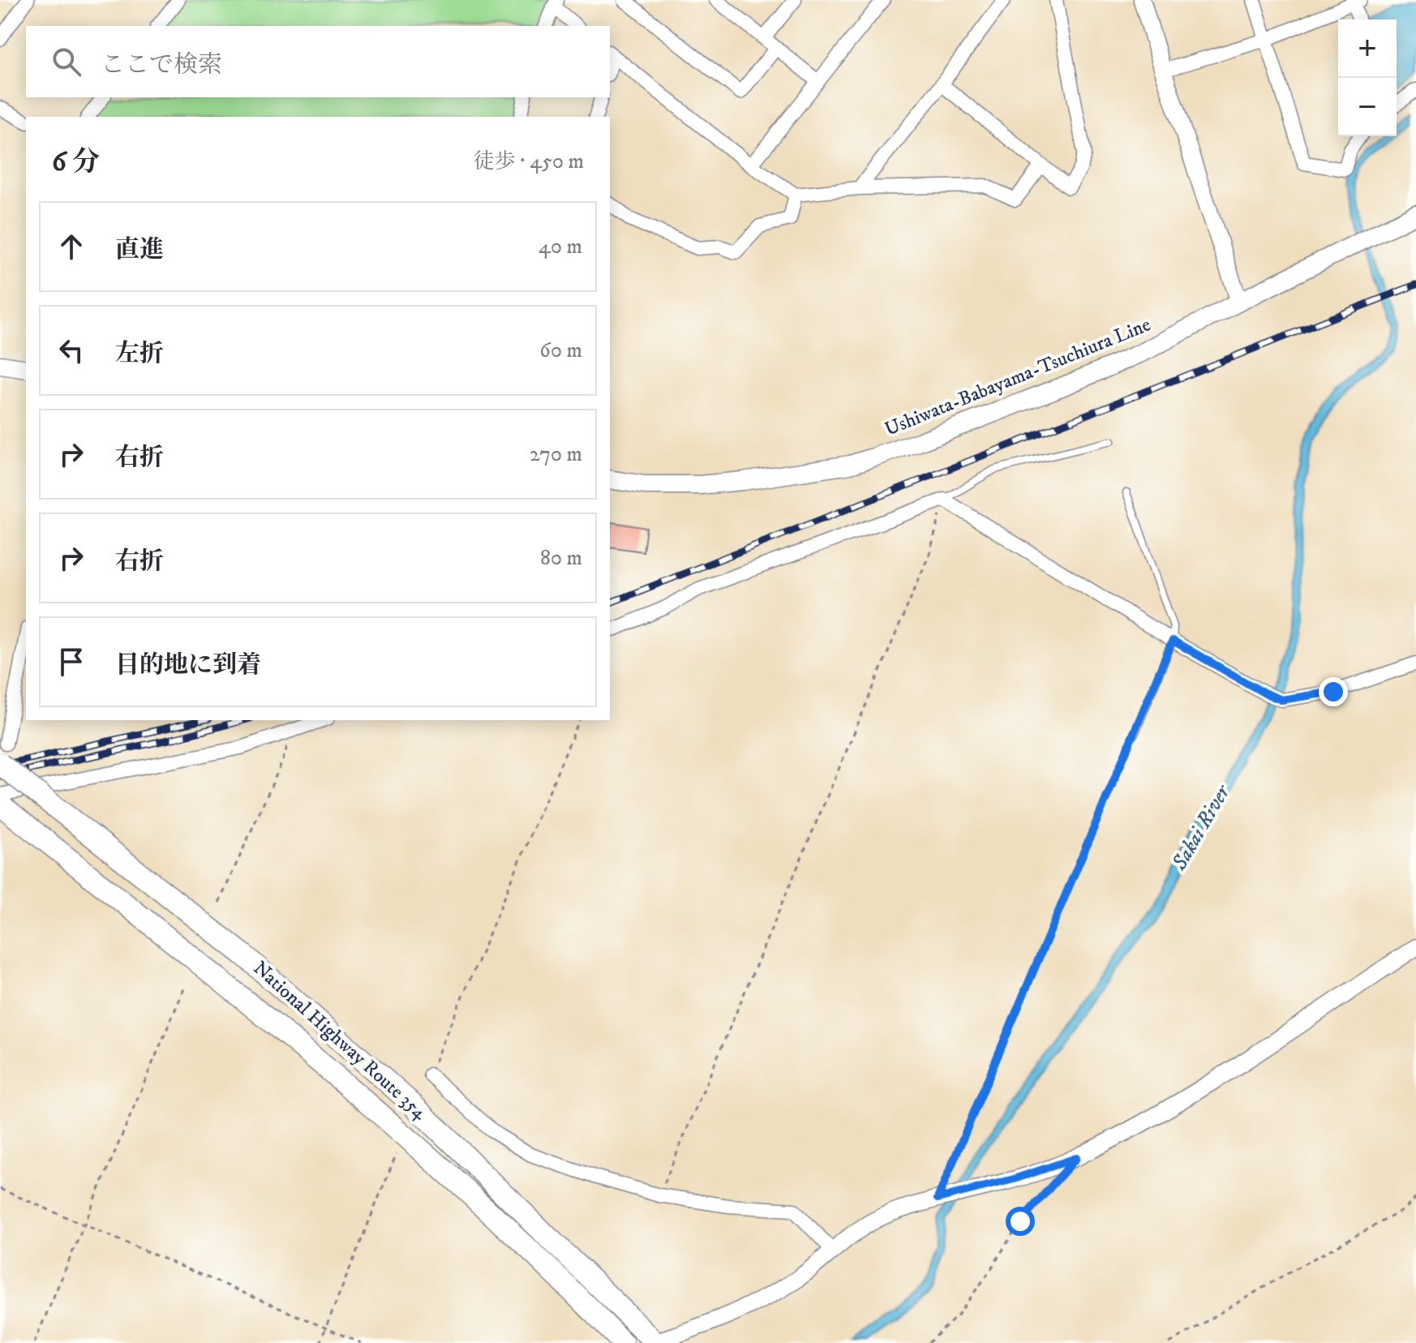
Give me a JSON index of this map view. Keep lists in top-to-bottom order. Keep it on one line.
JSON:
{"streets":{"highway":["National Highway Route 354"],"main road":["Ushiwata-Babayama-Tsuchiura Line"]},"water":["Sakai River"],"page":{"map_buttons":["+","−"],"search":"ここで検索","heading":["6 分","徒歩 · 450 m"],"list":[["直進","40 m"],["左折","60 m"],["右折","270 m"],["右折","80 m"],"目的地に到着"]}}
